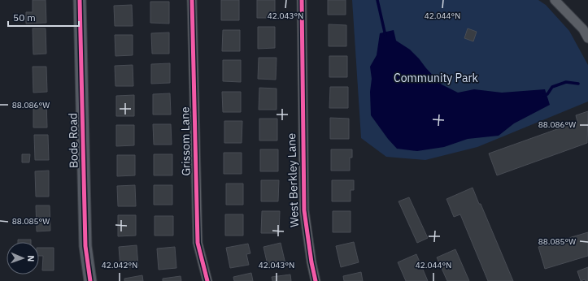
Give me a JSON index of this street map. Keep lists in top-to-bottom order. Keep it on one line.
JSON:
{"streets":{"street":["Bode Road","Grissom Lane","West Berkley Lane"]},"parks":["Community Park"],"scale_bar":"50 m","north":"right","coordinates":["42.043°N","42.044°N","88.086°W","88.085°W","42.042°N"]}
